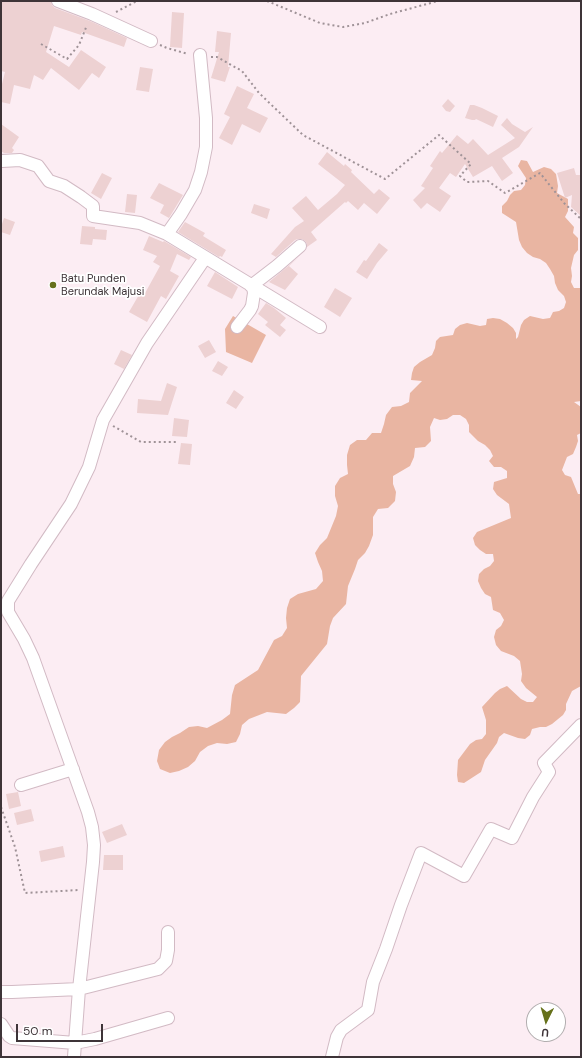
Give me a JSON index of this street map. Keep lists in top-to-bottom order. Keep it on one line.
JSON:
{"places":["Batu Punden Berundak Majusi"],"scale_bar":"50 m","north":"bottom"}
